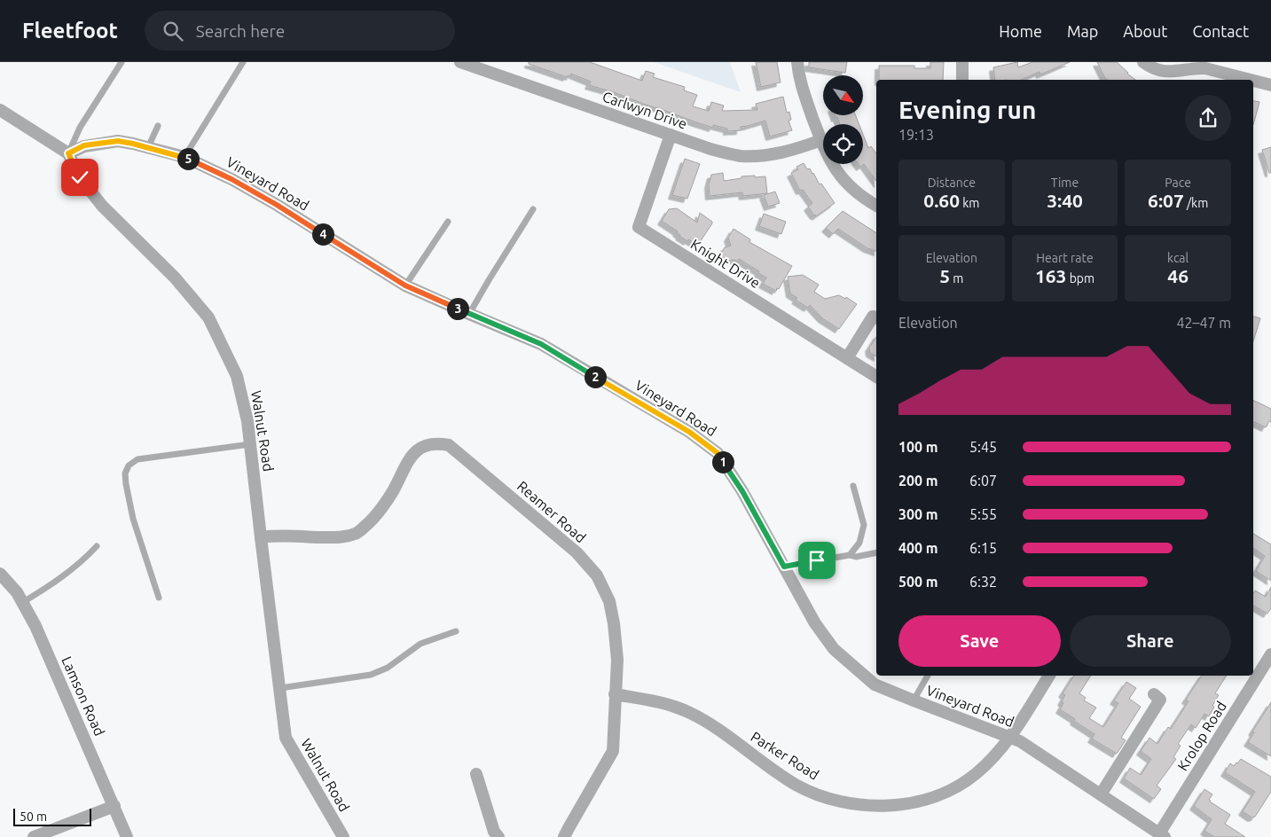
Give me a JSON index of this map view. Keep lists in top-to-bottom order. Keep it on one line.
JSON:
{"streets":{"street":["Carlwyn Drive","Vineyard Road","Knight Drive","Walnut Road","Reamer Road","Lamson Road","Krolop Road","Parker Road"]},"crossings":[["Carlwyn Drive","Knight Drive"],["Vineyard Road","Walnut Road"],["Vineyard Road","Krolop Road"],["Vineyard Road","Parker Road"],["Walnut Road","Reamer Road"],["Reamer Road","Parker Road"]],"scale_bar":"50 m","north":"bottom right","page":{"header":"Fleetfoot","search":"Search here","nav":["Home","Map","About","Contact"],"heading":["Evening run","19:13"],"pins":["5","4","3","2","1"],"stats":[["Distance","0.60 km"],["Time","3:40"],["Pace","6:07 /km"],["Elevation","5 m"],["Heart rate","163 bpm"],["kcal","46"]],"chart":["Elevation","42–47 m"],"list":[{"name":"100 m","note":"5:45"},{"name":"200 m","note":"6:07"},{"name":"300 m","note":"5:55"},{"name":"400 m","note":"6:15"},{"name":"500 m","note":"6:32"}],"buttons":["Save","Share"],"scale":"50 m"}}
